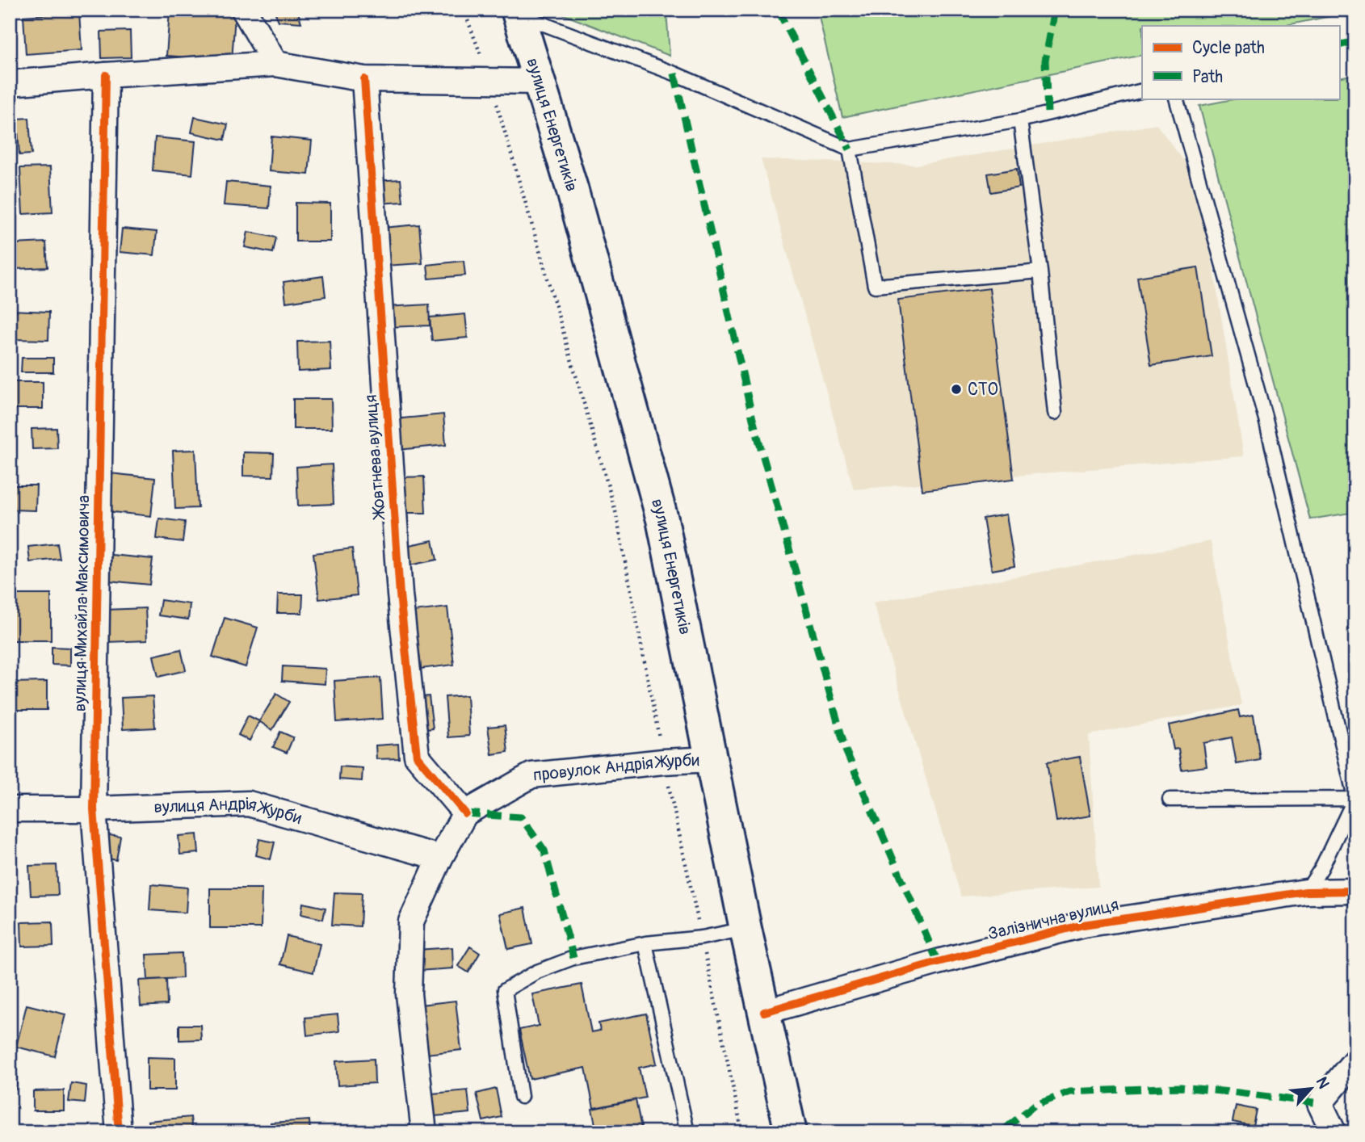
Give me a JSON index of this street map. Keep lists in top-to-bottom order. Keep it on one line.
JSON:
{"streets":{"main road":["вулиця Енергетиків"],"street":["Жовтнева вулиця","вулиця Михайла Максимовича","провулок Андрія Журби","вулиця Андрія Журби","Залізнична вулиця"]},"crossings":[["вулиця Енергетиків","провулок Андрія Журби"],["вулиця Енергетиків","Залізнична вулиця"],["Жовтнева вулиця","провулок Андрія Журби"],["вулиця Михайла Максимовича","вулиця Андрія Журби"]],"places":["СТО"],"legend":["Cycle path","Path"],"north":"top right"}
